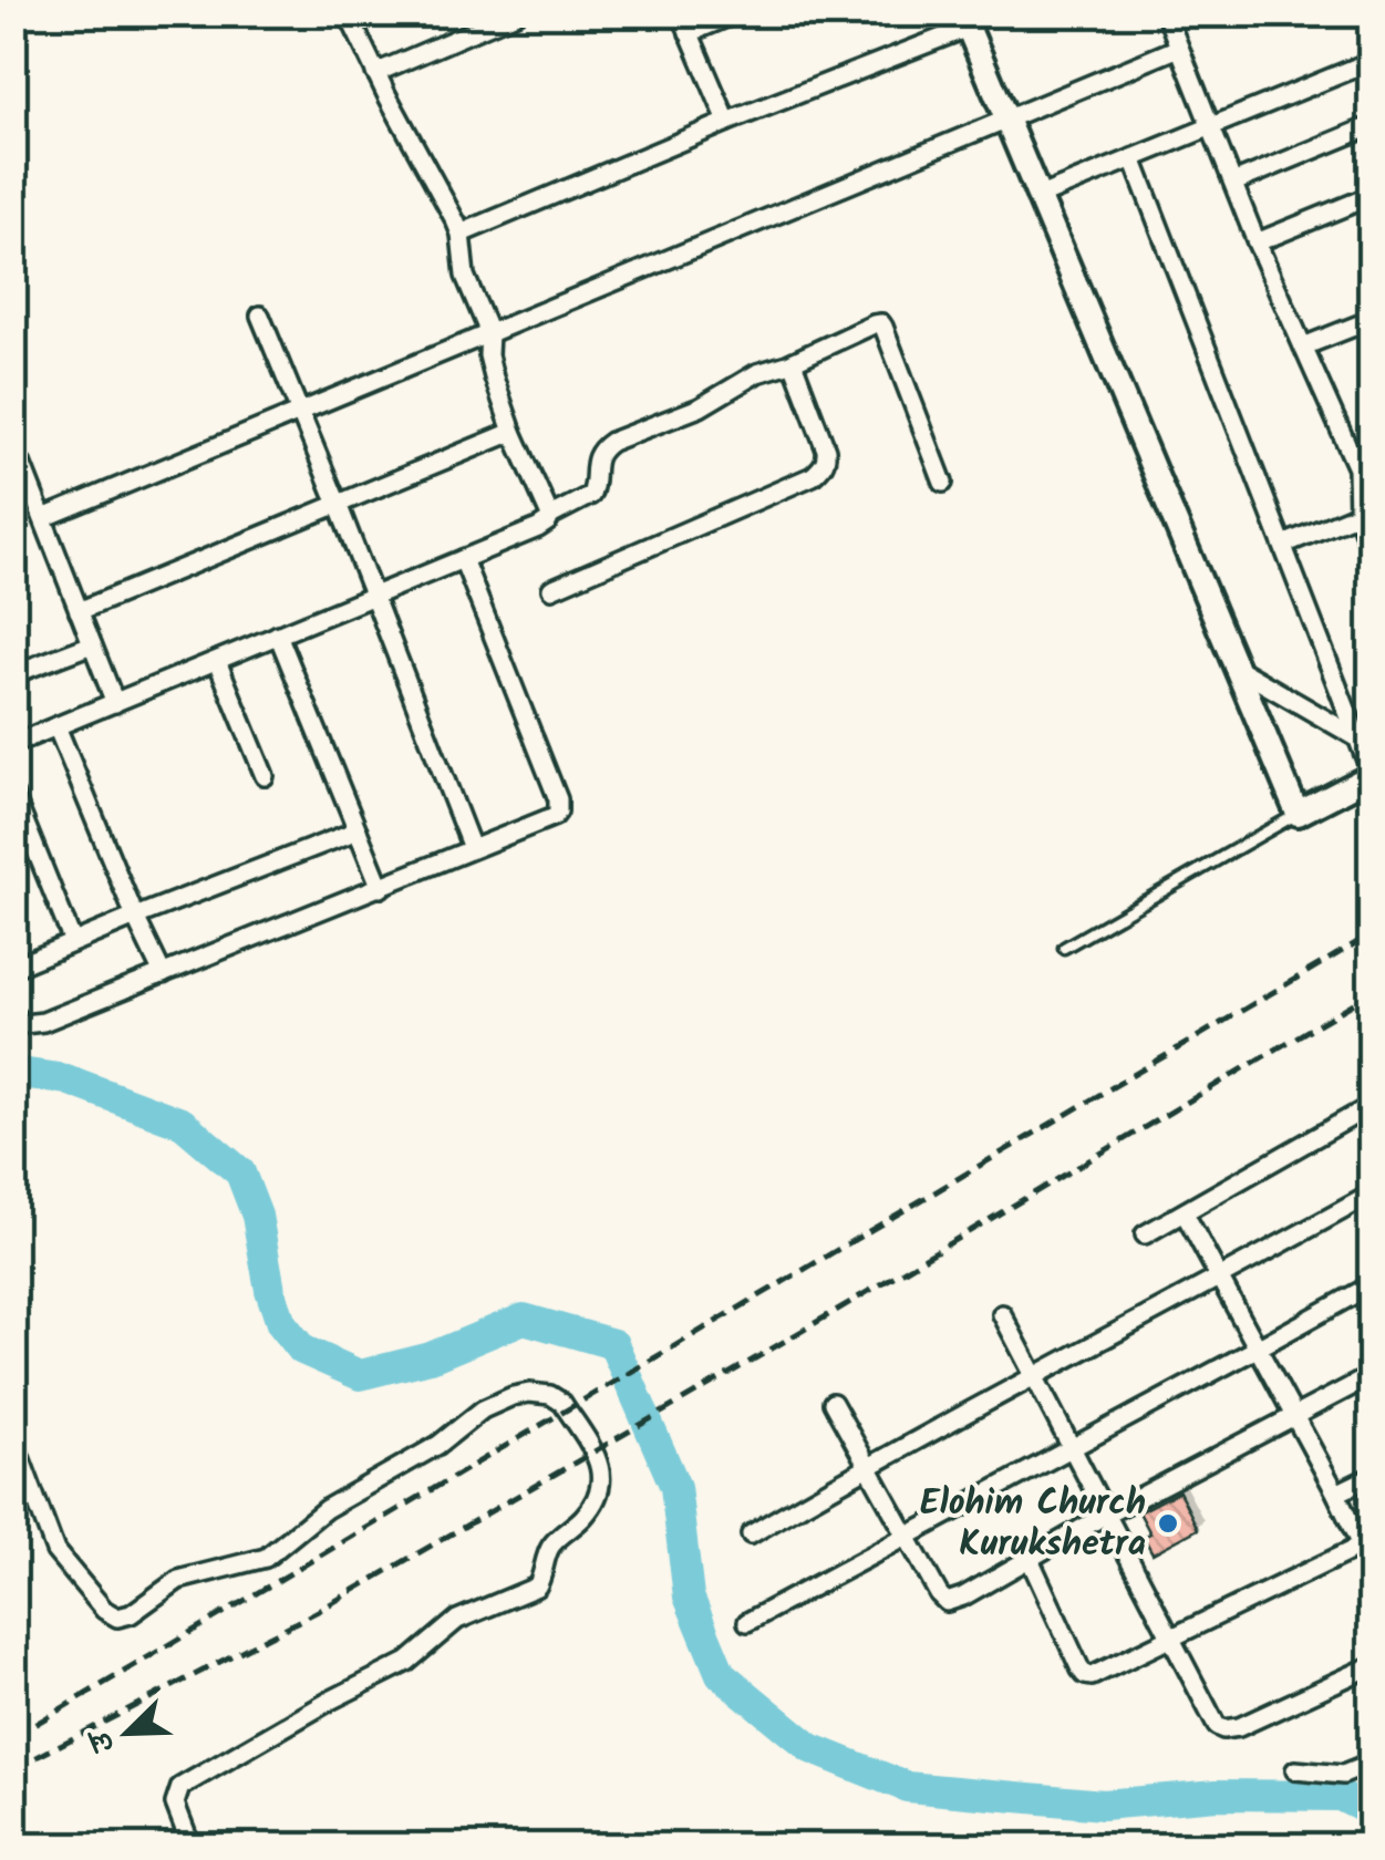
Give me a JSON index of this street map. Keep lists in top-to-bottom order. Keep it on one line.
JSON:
{"places":["Elohim Church Kurukshetra"],"north":"bottom left"}
